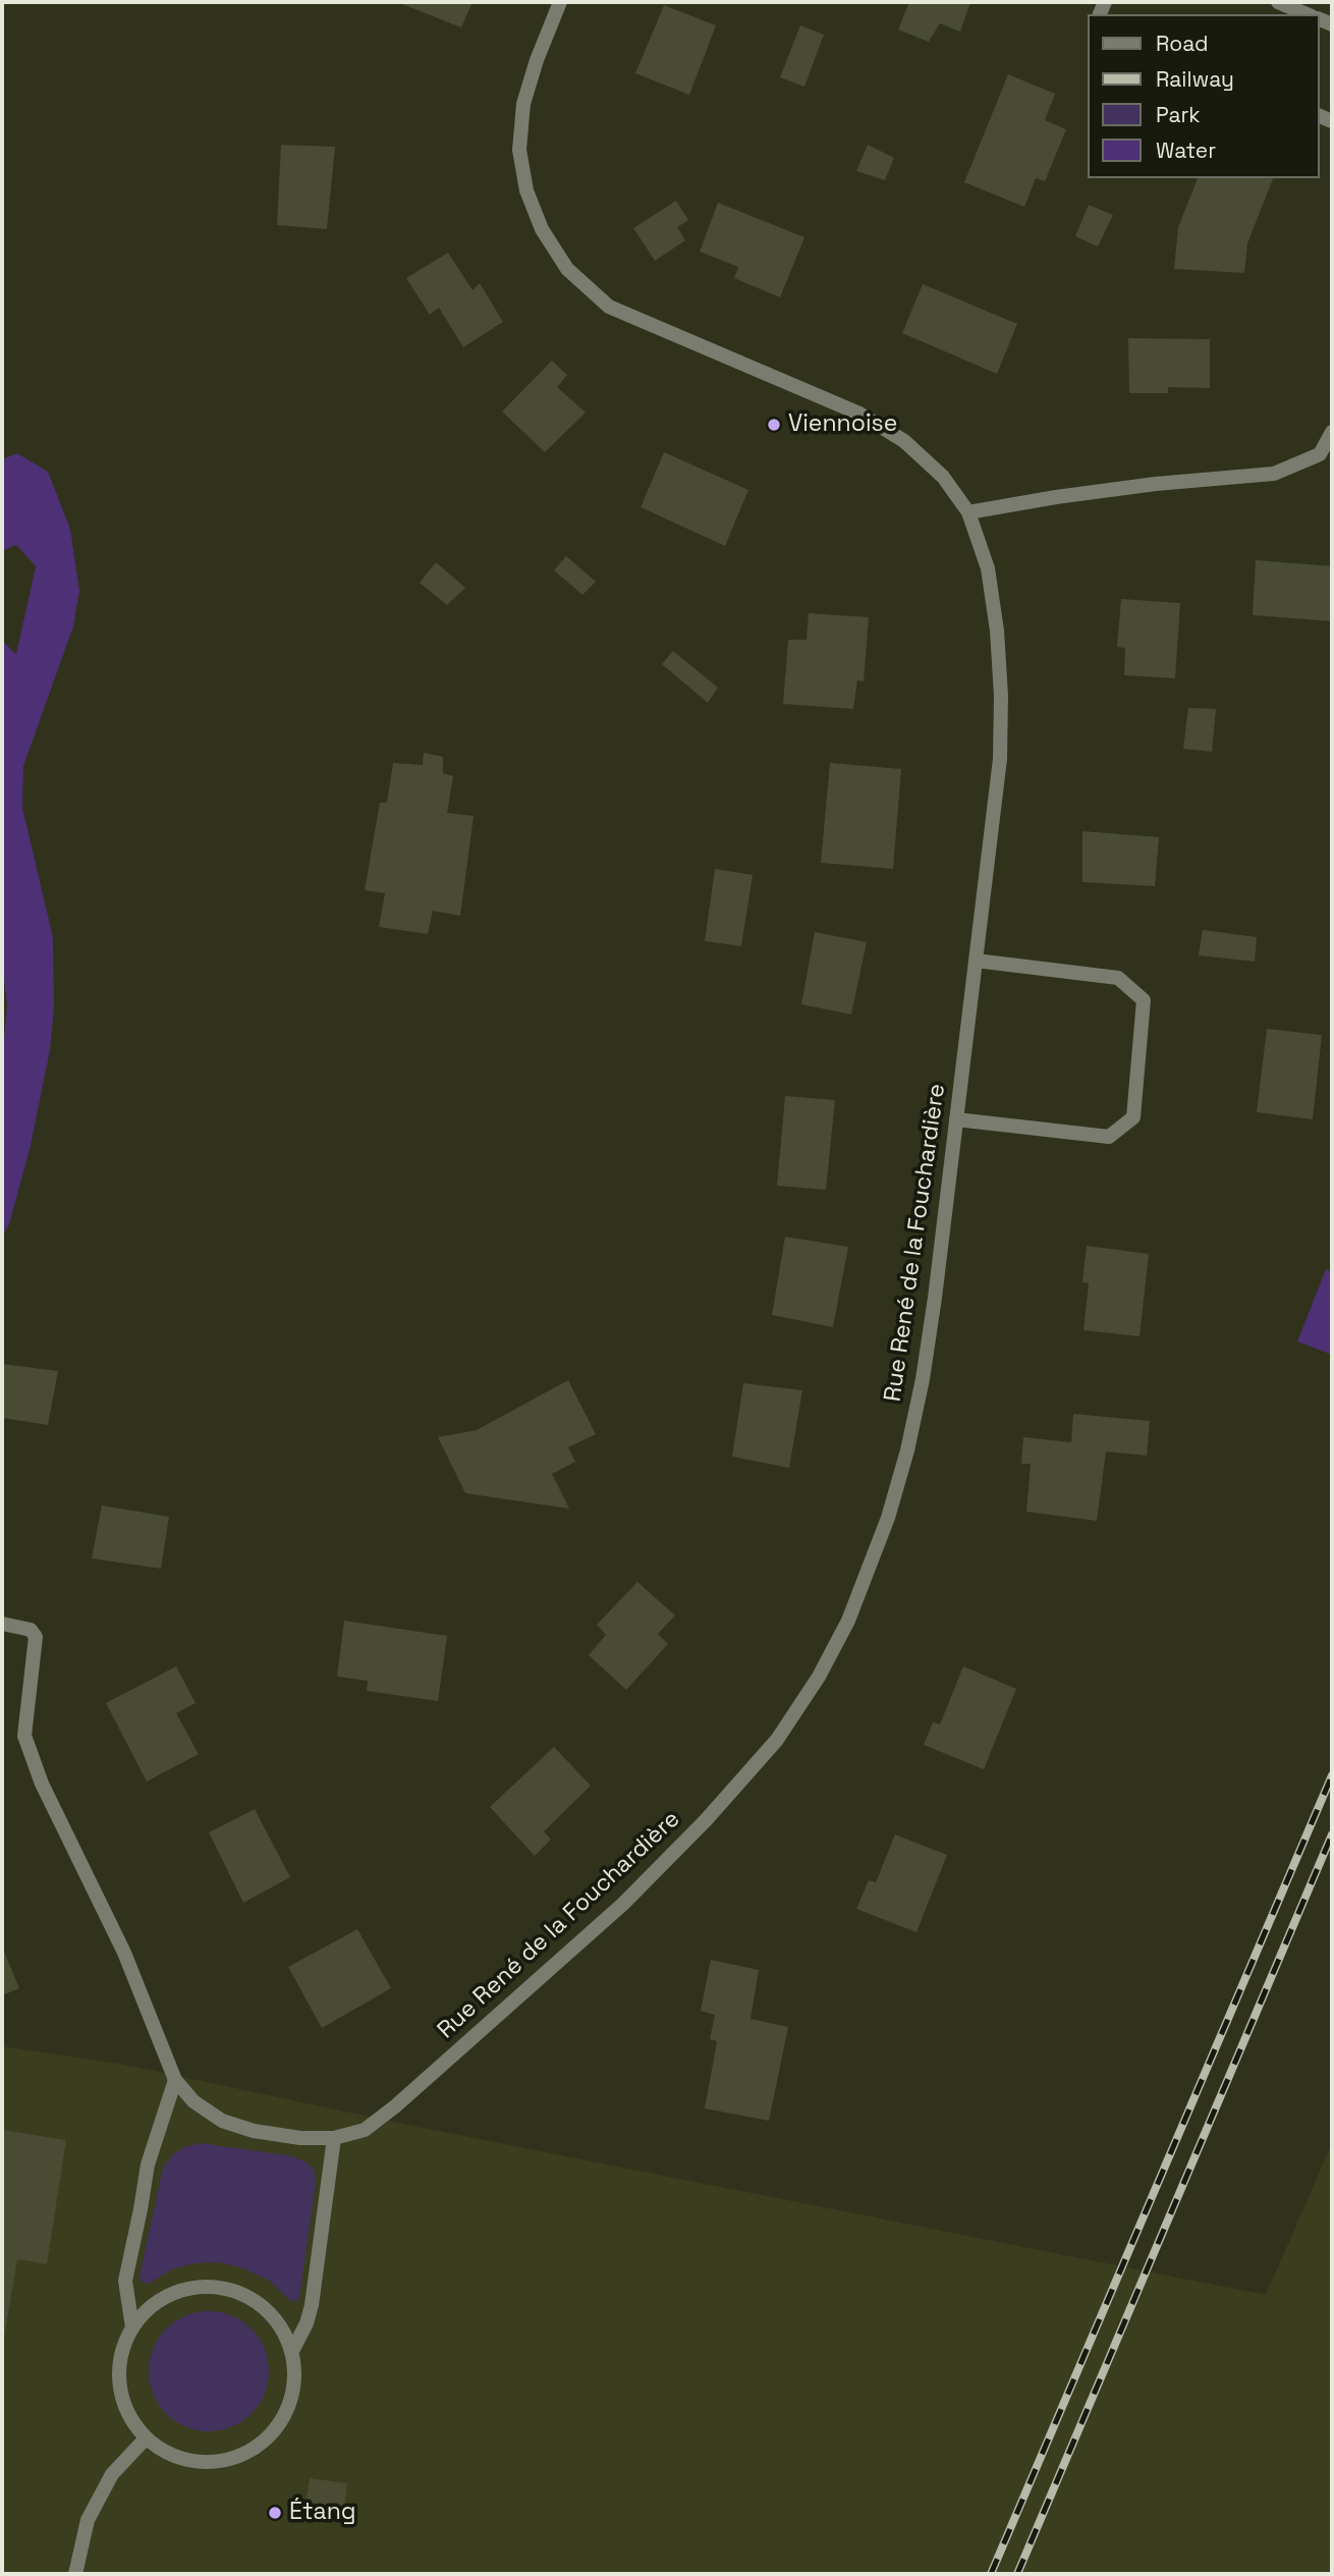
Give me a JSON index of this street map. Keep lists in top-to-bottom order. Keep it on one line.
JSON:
{"streets":{"street":["Rue René de la Fouchardière"]},"places":["Viennoise","Étang"],"legend":["Road","Railway","Park","Water"]}
